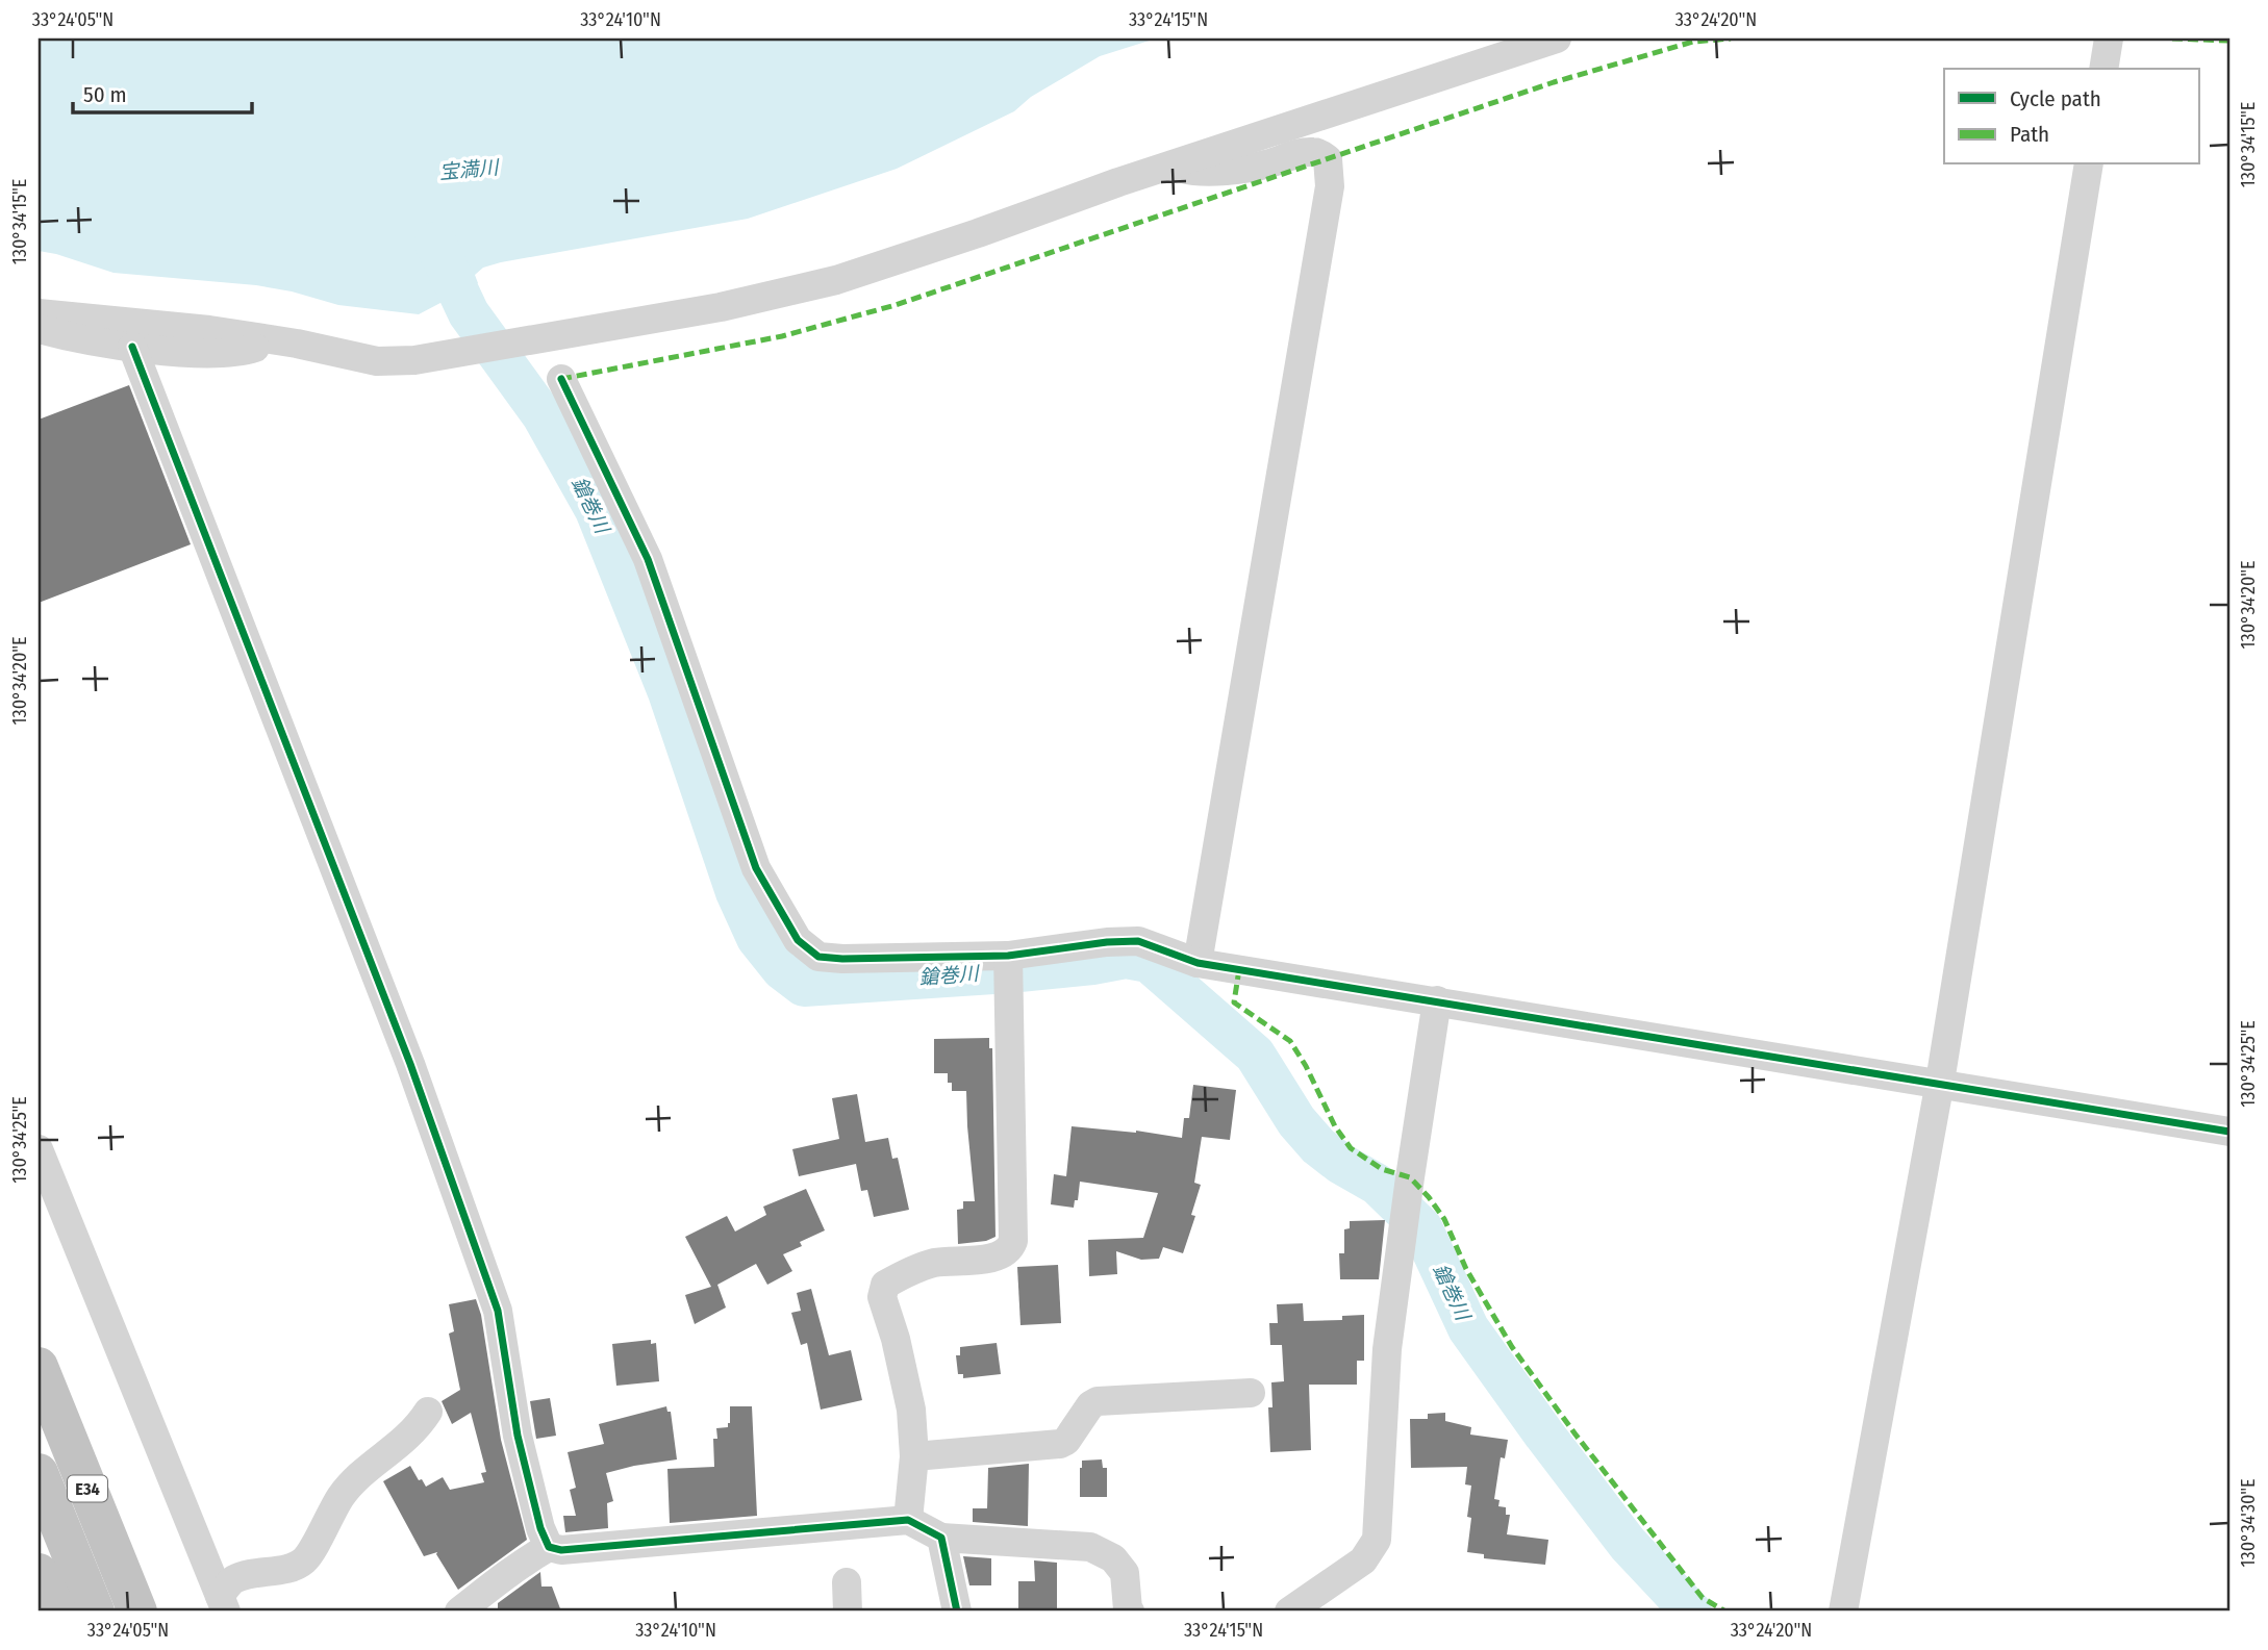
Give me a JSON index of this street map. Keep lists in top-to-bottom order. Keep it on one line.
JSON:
{"streets":{"highway":["E34"]},"water":["宝満川","鎗巻川"],"legend":["Cycle path","Path"],"scale_bar":"50 m","coordinates":["33°24'05\"N","33°24'10\"N","33°24'15\"N","33°24'20\"N","130°34'15\"E","130°34'20\"E","130°34'25\"E","130°34'30\"E"]}
